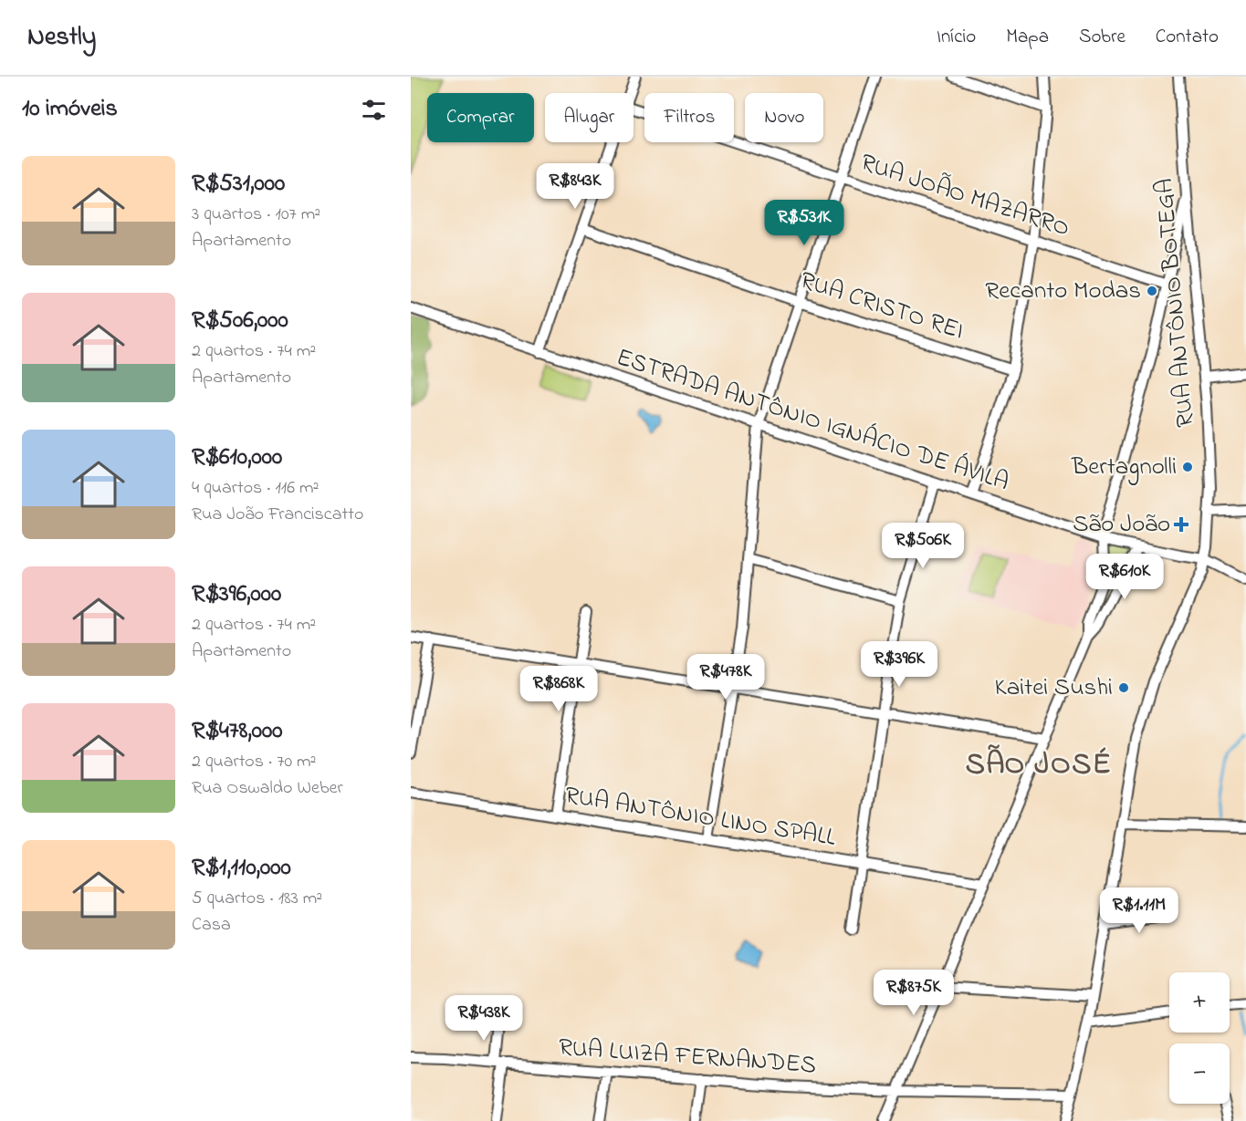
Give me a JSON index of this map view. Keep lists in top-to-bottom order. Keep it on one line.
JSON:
{"streets":{"street":["RUA JOÃO MAZARRO","RUA ANTÔNIO BOTEGA","RUA CRISTO REI","ESTRADA ANTÔNIO IGNÁCIO DE ÁVILA","RUA ANTÔNIO LINO SPALL","RUA LUIZA FERNANDES"]},"crossings":[["RUA ANTÔNIO BOTEGA","ESTRADA ANTÔNIO IGNÁCIO DE ÁVILA"],["RUA ANTÔNIO BOTEGA","RUA LUIZA FERNANDES"]],"districts":["SÃO JOSÉ"],"places":{"other":["Recanto Modas","Bertagnolli","Kaitei Sushi"],"health":["São João"]},"page":{"header":"Nestly","nav":["Início","Mapa","Sobre","Contato"],"heading":"10 imóveis","chip":["Comprar","Alugar","Filtros","Novo"],"list":[{"name":"R$531,000","note":"3 quartos · 107 m² · Apartamento"},{"name":"R$506,000","note":"2 quartos · 74 m² · Apartamento"},{"name":"R$610,000","note":"4 quartos · 116 m² · Rua João Franciscatto"},{"name":"R$396,000","note":"2 quartos · 74 m² · Apartamento"},{"name":"R$478,000","note":"2 quartos · 70 m² · Rua Oswaldo Weber"},{"name":"R$1,110,000","note":"5 quartos · 183 m² · Casa"}],"price":["R$843K","R$531K","R$506K","R$610K","R$396K","R$478K","R$868K","R$1.11M","R$875K","R$438K"],"map_buttons":["+","−"]}}
